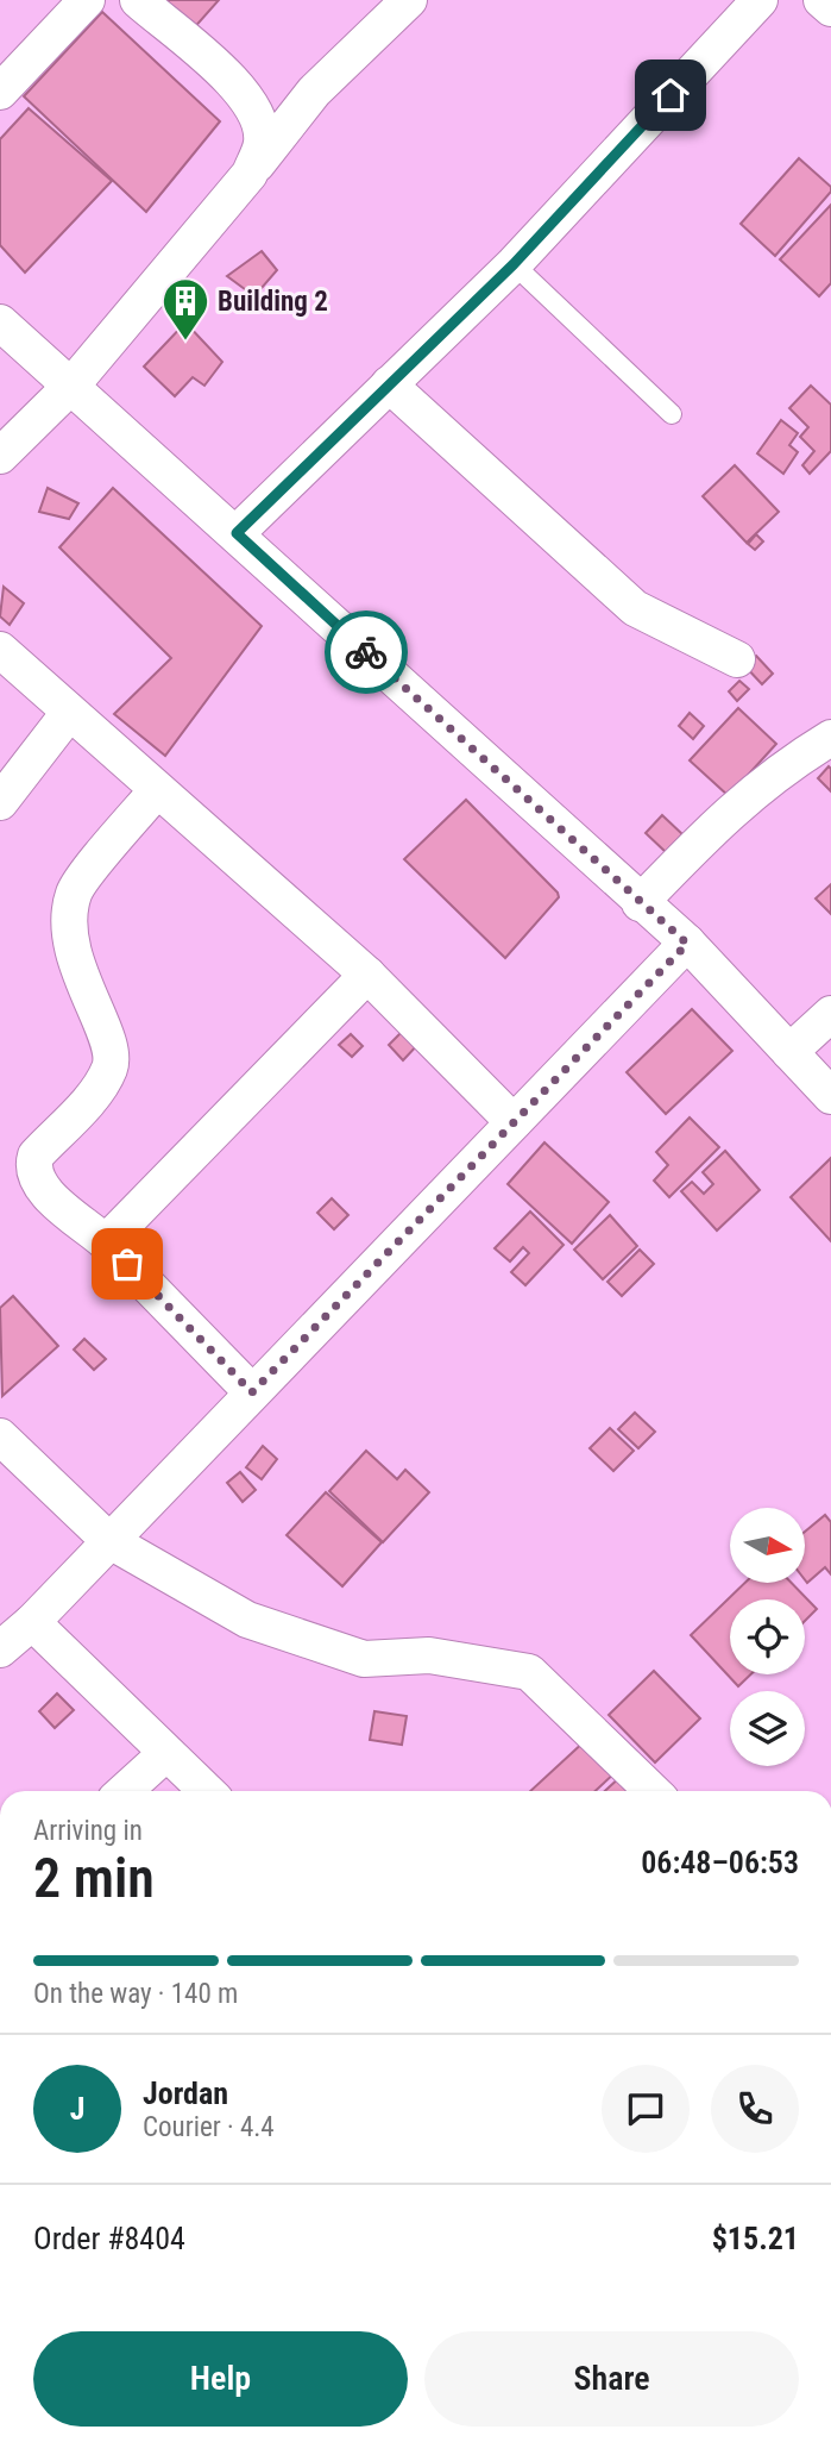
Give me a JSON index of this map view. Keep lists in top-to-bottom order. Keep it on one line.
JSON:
{"places":{"building":["Building 2"]},"north":"right","page":{"heading":["2 min","Arriving in","06:48–06:53"],"panel":["Jordan","Courier · 4.4","Order #8404","$15.21"],"bar":"On the way · 140 m","round":"J","buttons":["Help","Share"]}}
